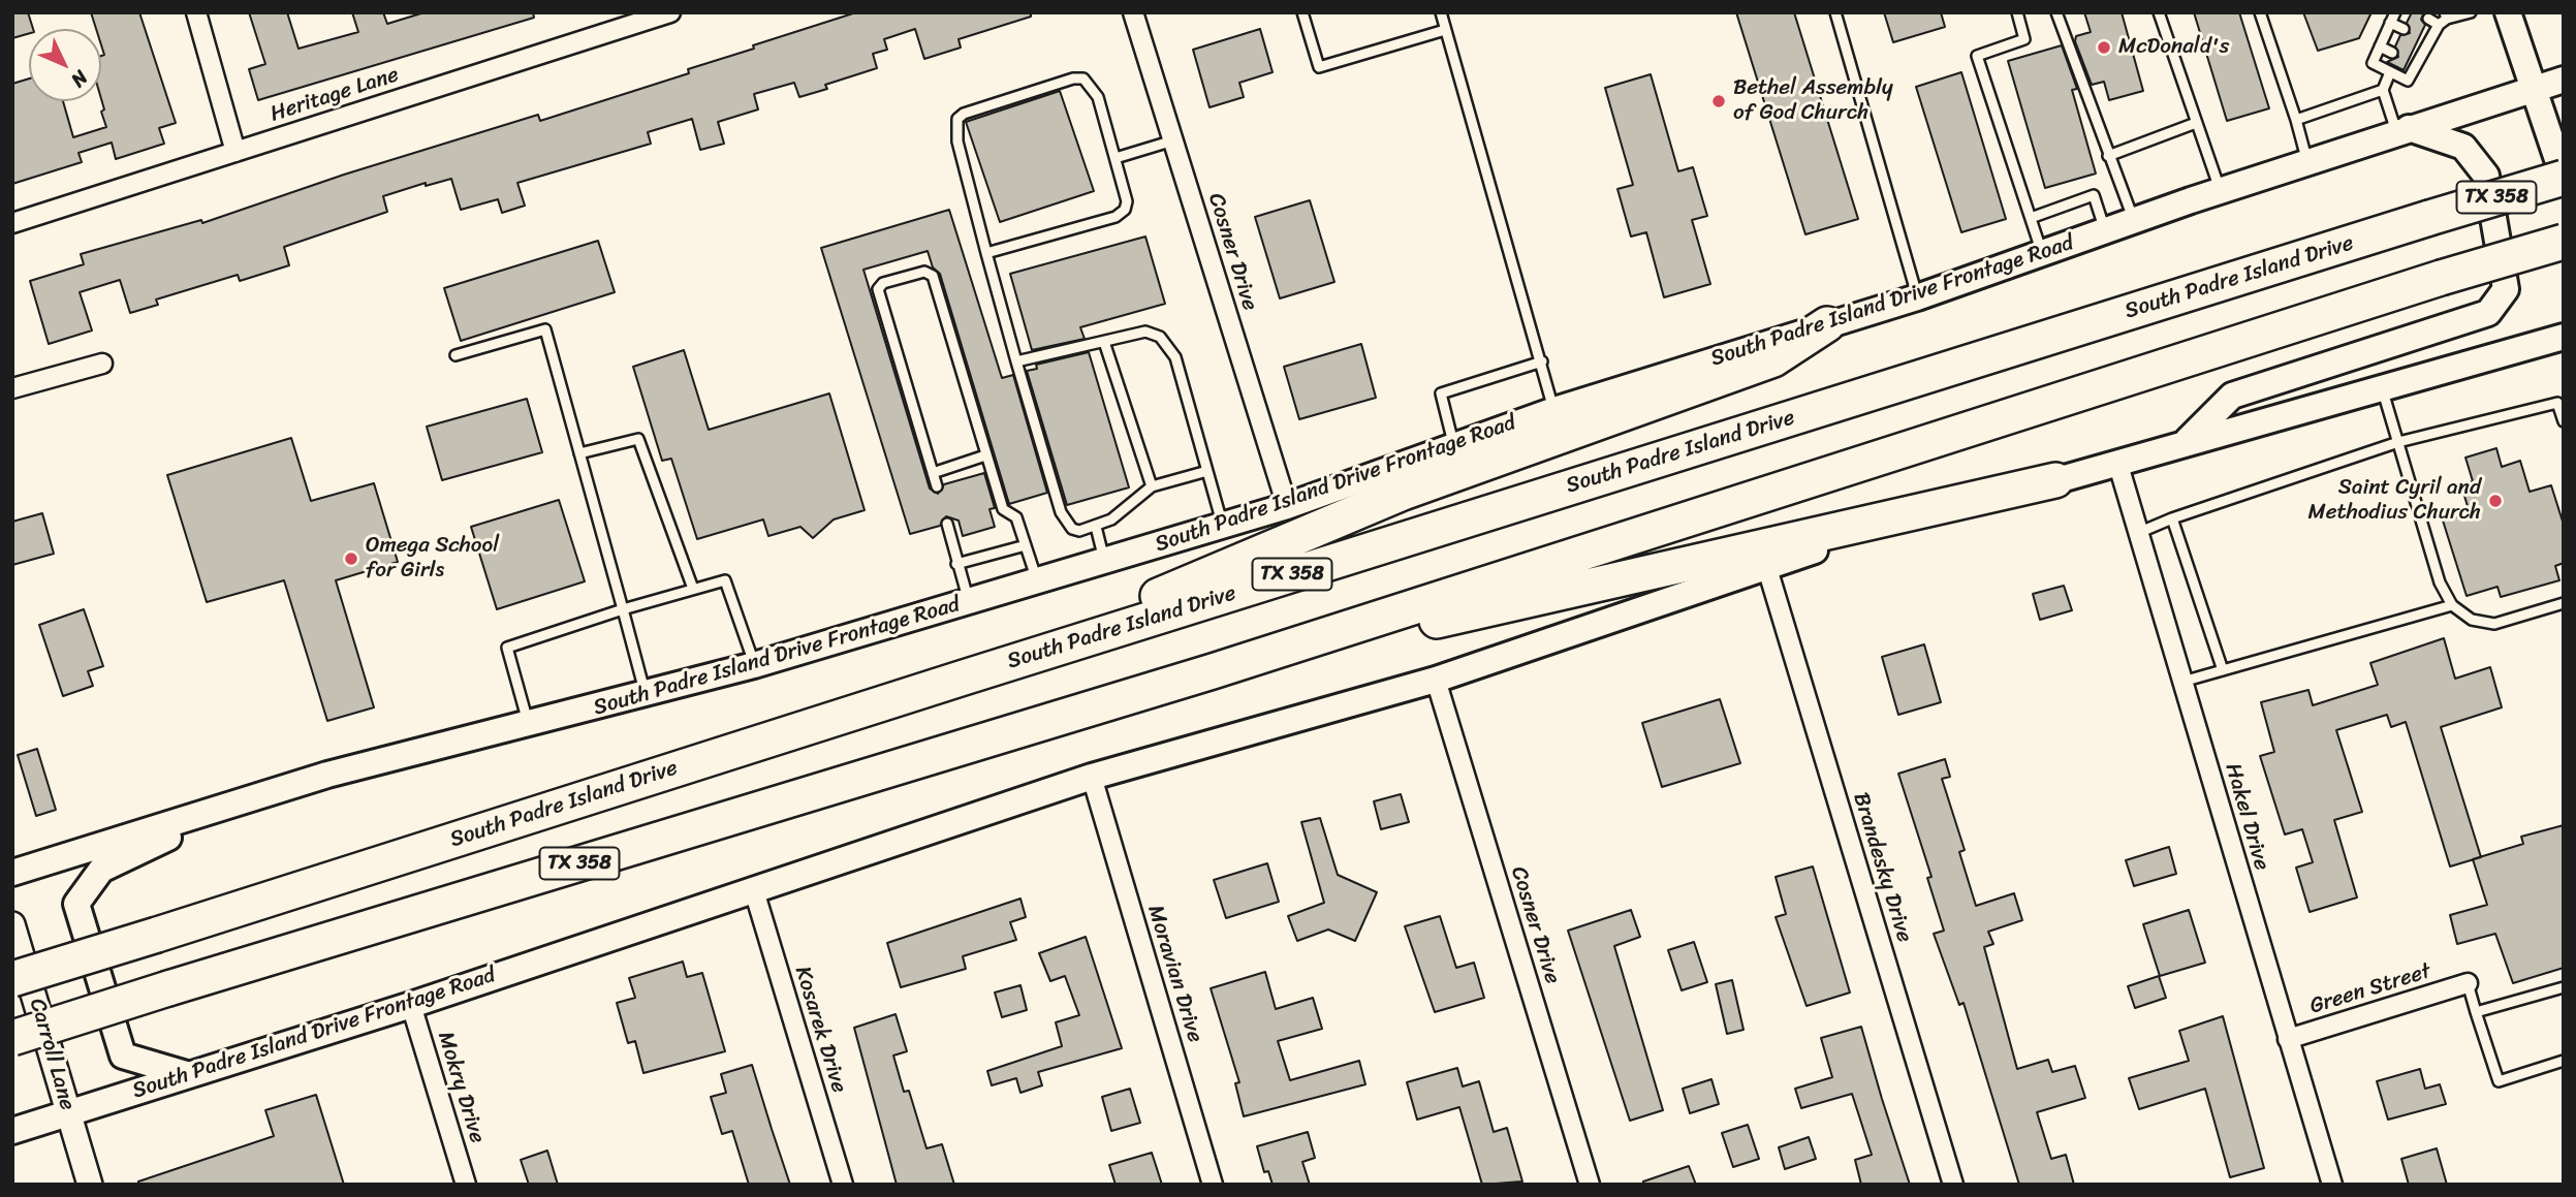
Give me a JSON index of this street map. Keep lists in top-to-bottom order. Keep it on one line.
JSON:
{"streets":{"highway":["TX 358","South Padre Island Drive"],"main road":["South Padre Island Drive Frontage Road"],"street":["Heritage Lane","Cosner Drive","Hakel Drive","Brandesky Drive","Moravian Drive","Green Street","Kosarek Drive","Carroll Lane","Mokry Drive"]},"crossings":[["Cosner Drive","South Padre Island Drive Frontage Road"],["South Padre Island Drive Frontage Road","Hakel Drive"],["South Padre Island Drive Frontage Road","Brandesky Drive"],["South Padre Island Drive Frontage Road","Moravian Drive"],["South Padre Island Drive Frontage Road","Kosarek Drive"],["South Padre Island Drive Frontage Road","Carroll Lane"],["South Padre Island Drive Frontage Road","Mokry Drive"],["Hakel Drive","Green Street"]],"places":["McDonald's","Bethel Assembly of God Church","Saint Cyril and Methodius Church","Omega School for Girls"],"north":"bottom right"}
